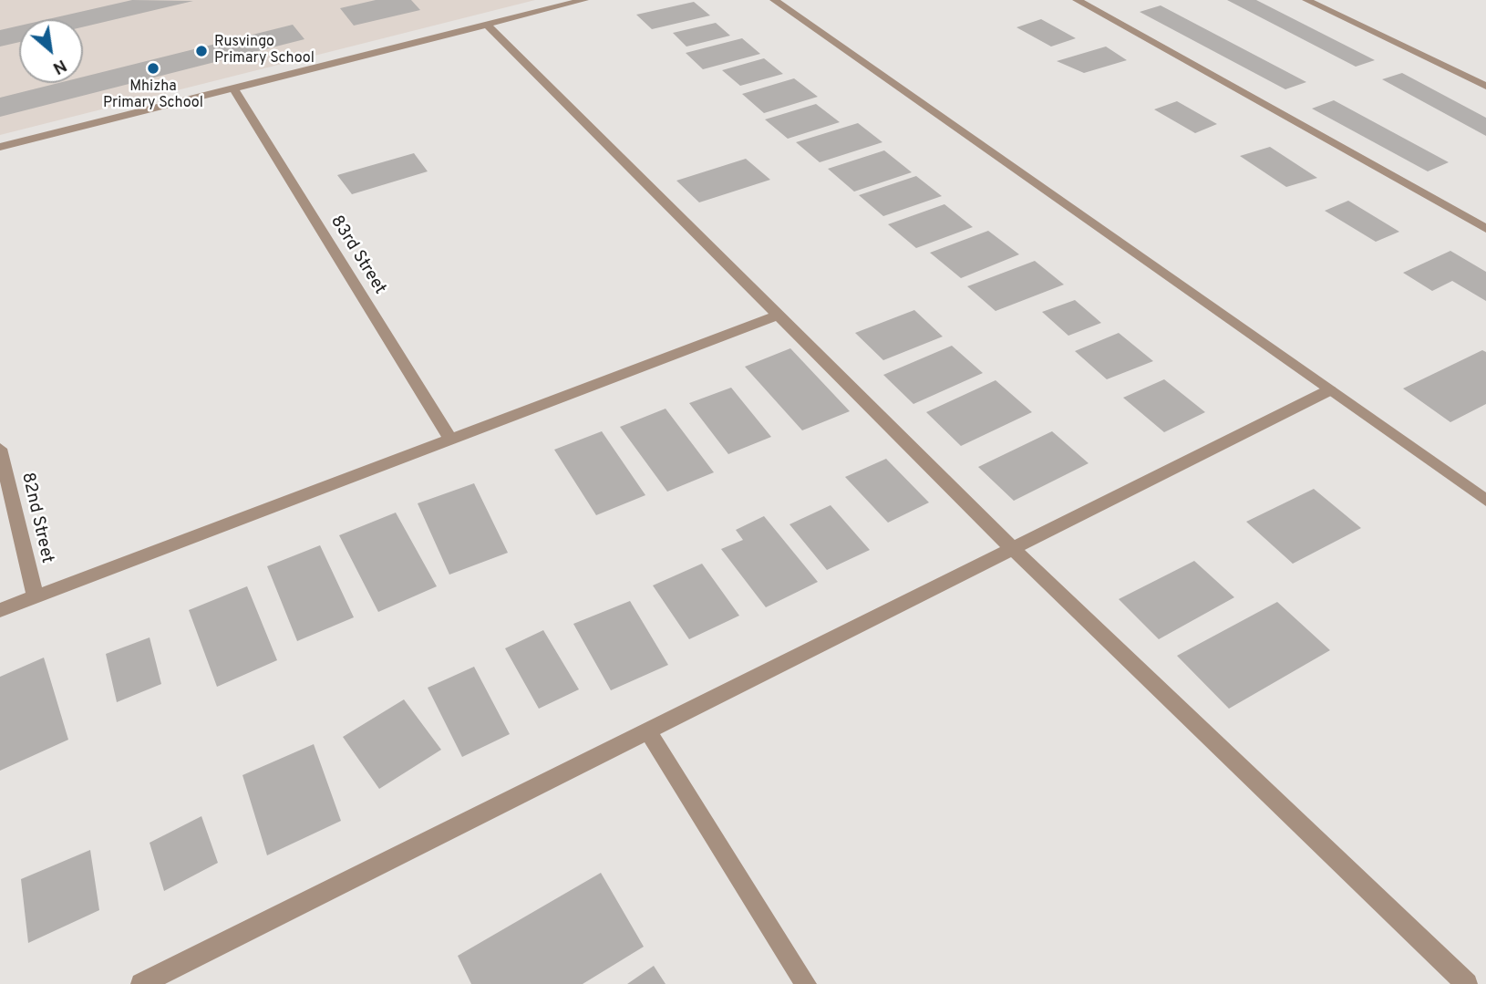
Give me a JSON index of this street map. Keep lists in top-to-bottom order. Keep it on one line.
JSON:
{"streets":{"street":["83rd Street","82nd Street"]},"places":["Rusvingo Primary School","Mhizha Primary School"],"north":"bottom right"}
